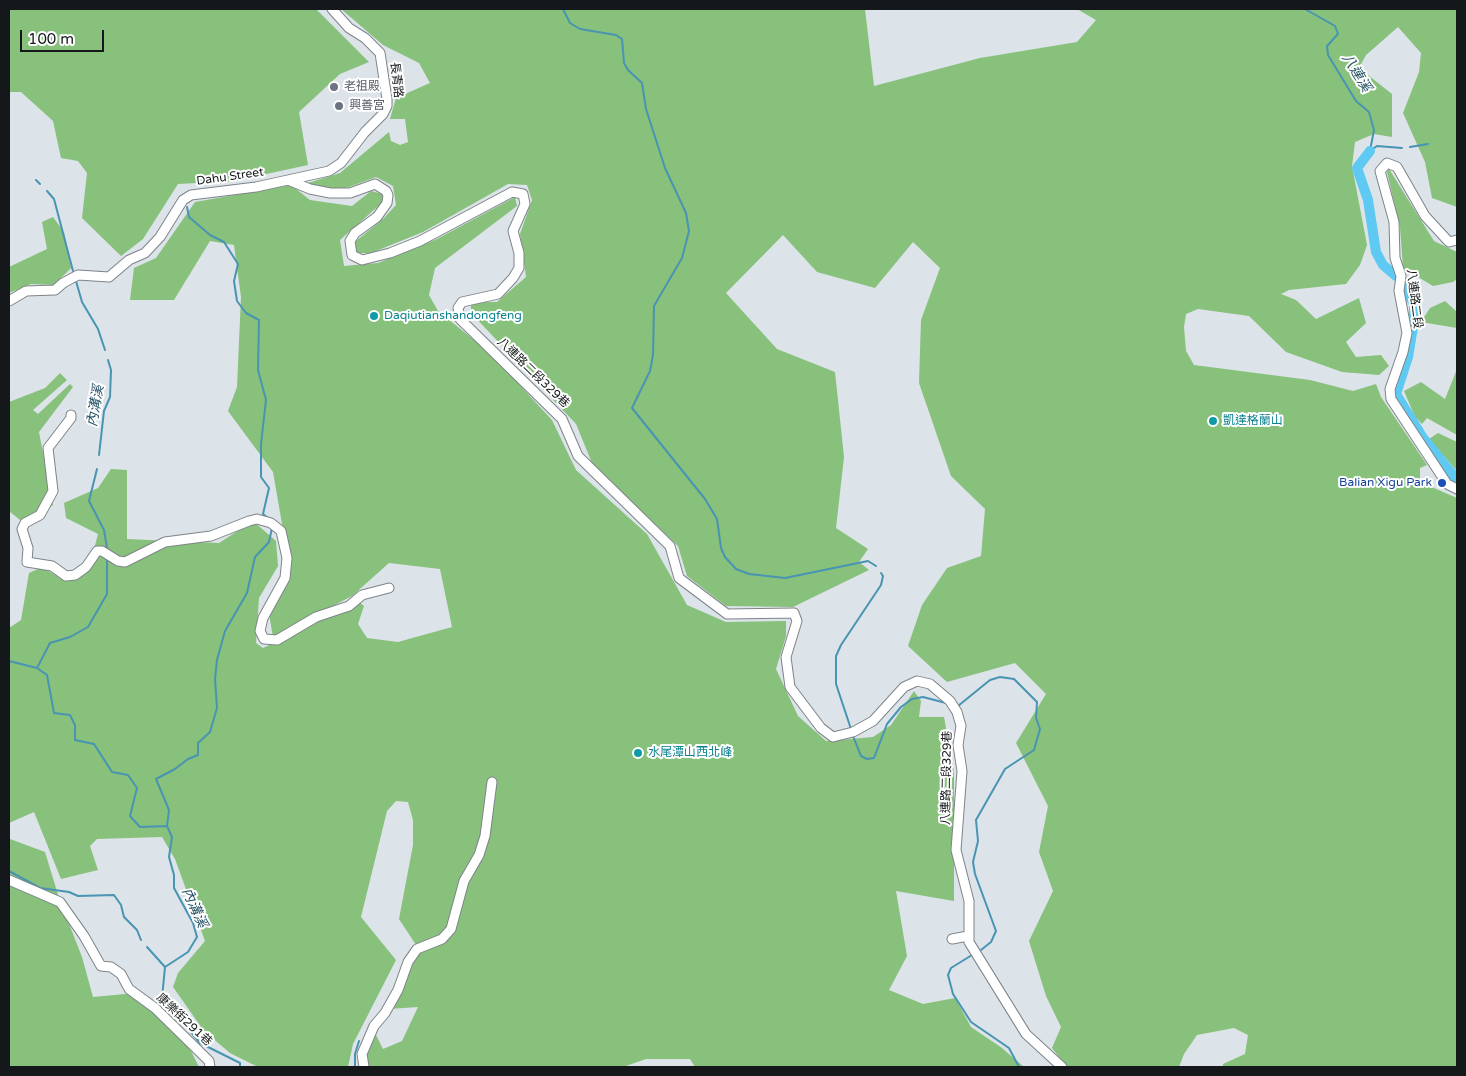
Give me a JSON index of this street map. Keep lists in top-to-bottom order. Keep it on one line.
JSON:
{"streets":{"street":["長青路","Dahu Street","八連路二段","八連路二段329巷","康樂街291巷"]},"crossings":[["長青路","Dahu Street"],["長青路","八連路二段329巷"],["Dahu Street","八連路二段329巷"]],"water":["八連溪","內溝溪"],"places":["老祖殿","興善宮","Daqiutianshandongfeng","凱達格蘭山","Balian Xigu Park","水尾潭山西北峰"],"scale_bar":"100 m"}
